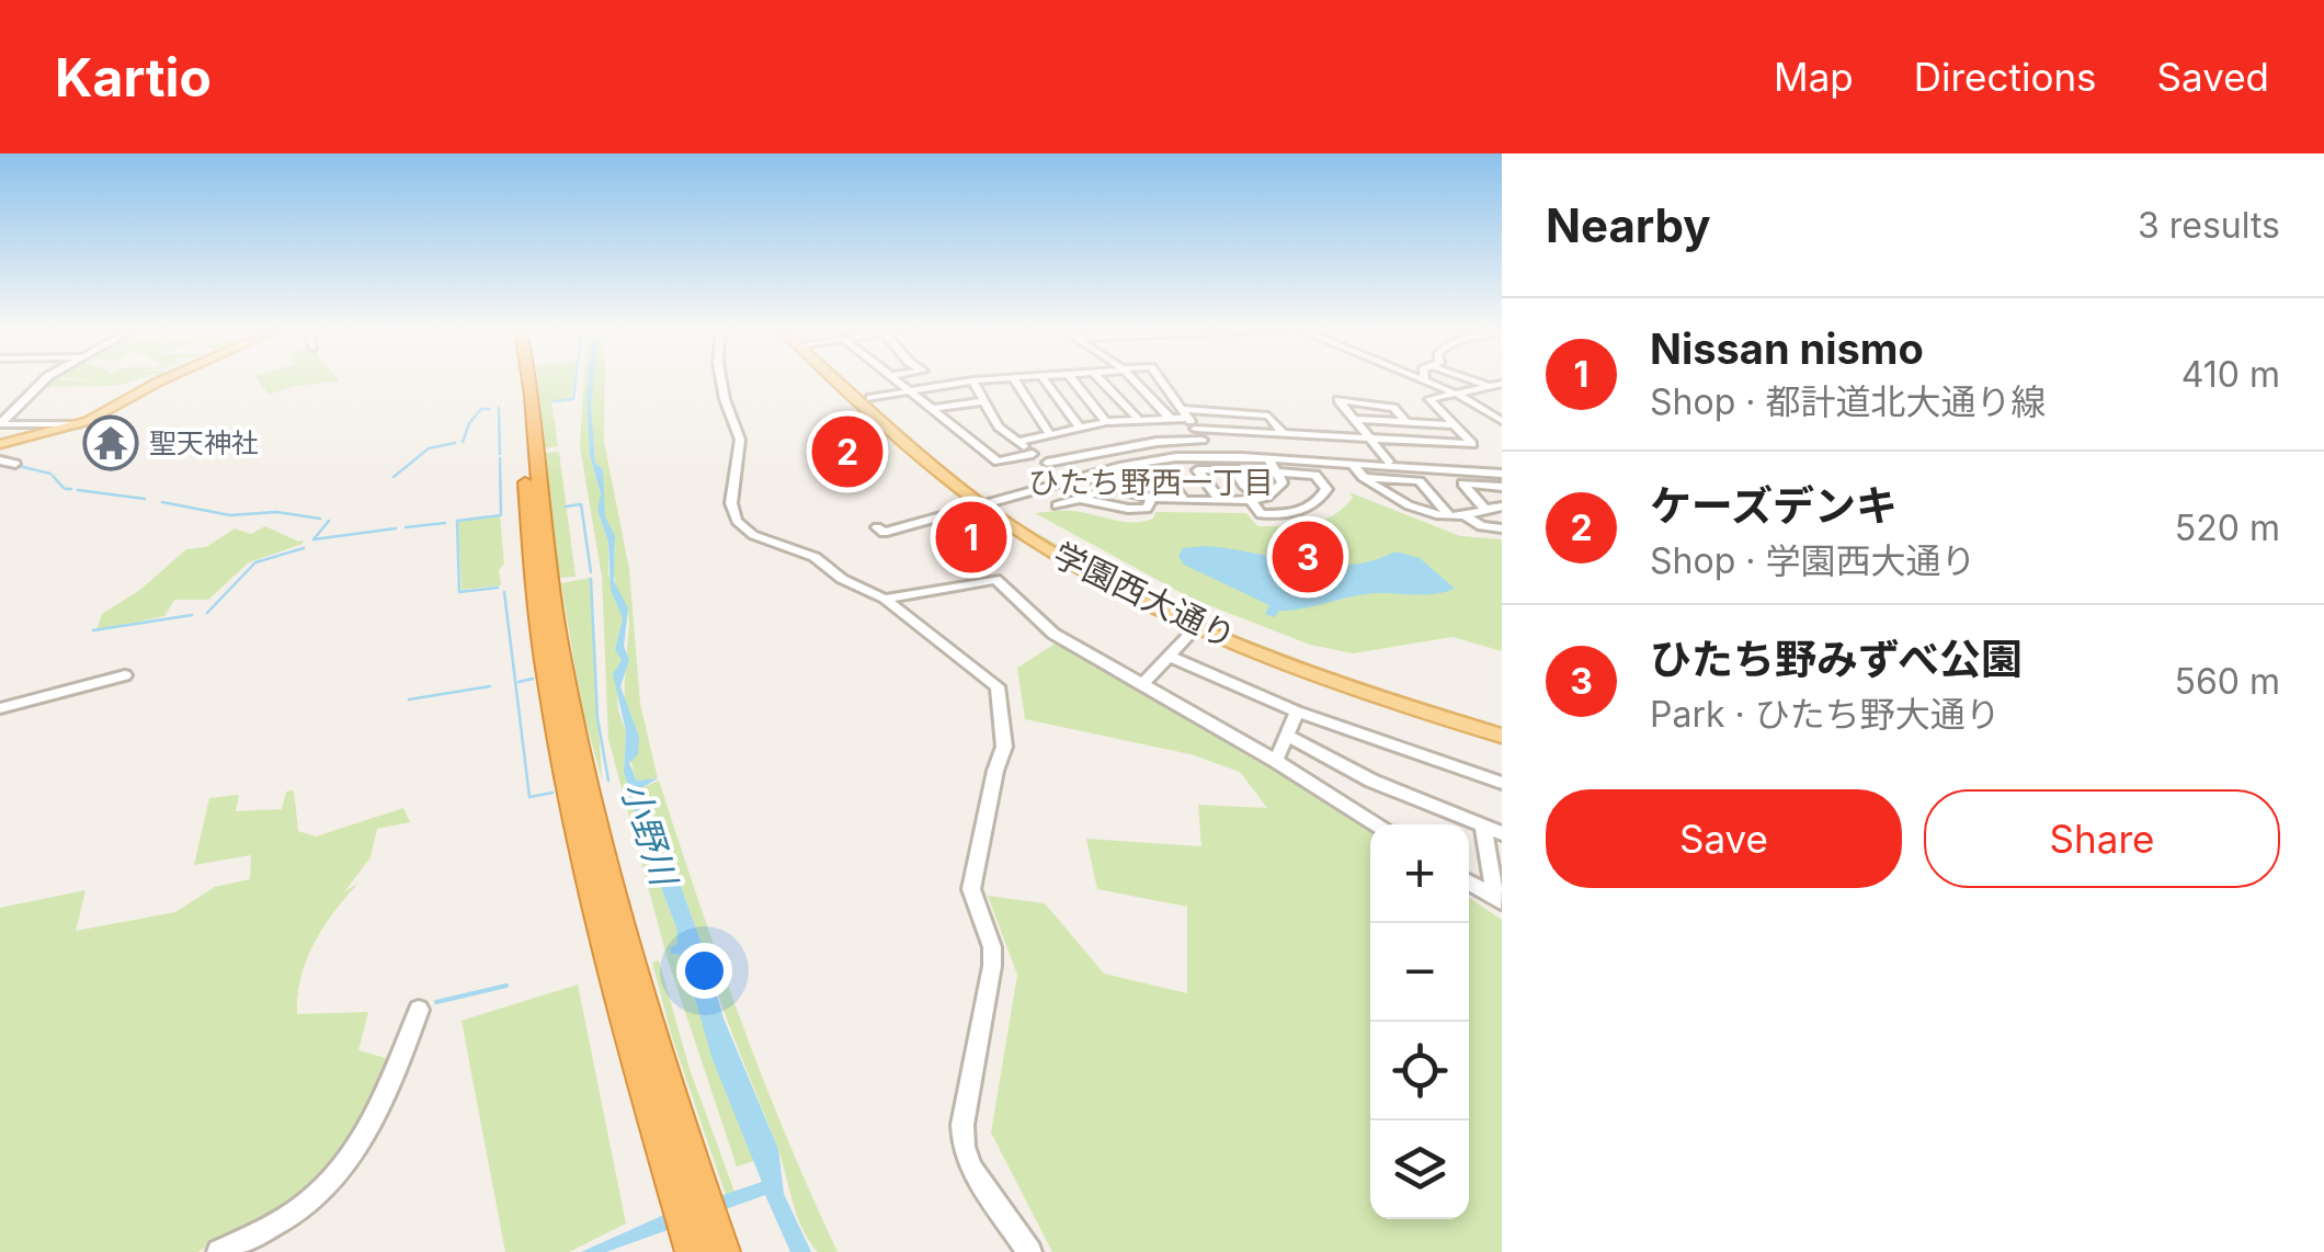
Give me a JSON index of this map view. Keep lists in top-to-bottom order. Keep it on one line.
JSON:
{"streets":{"main road":["学園西大通り"]},"districts":["ひたち野西一丁目"],"water":["小野川"],"places":{"temple":["聖天神社"]},"page":{"header":"Kartio","nav":["Map","Directions","Saved"],"heading":["Nearby","3 results"],"list":[{"mark":"1","name":"Nissan nismo","note":"Shop · 都計道北大通り線","value":"410 m"},{"mark":"2","name":"ケーズデンキ","note":"Shop · 学園西大通り","value":"520 m"},{"mark":"3","name":"ひたち野みずべ公園","note":"Park · ひたち野大通り","value":"560 m"}],"pins":["2","1","3"],"buttons":["Save","Share"],"map_buttons":["+","−"]}}
